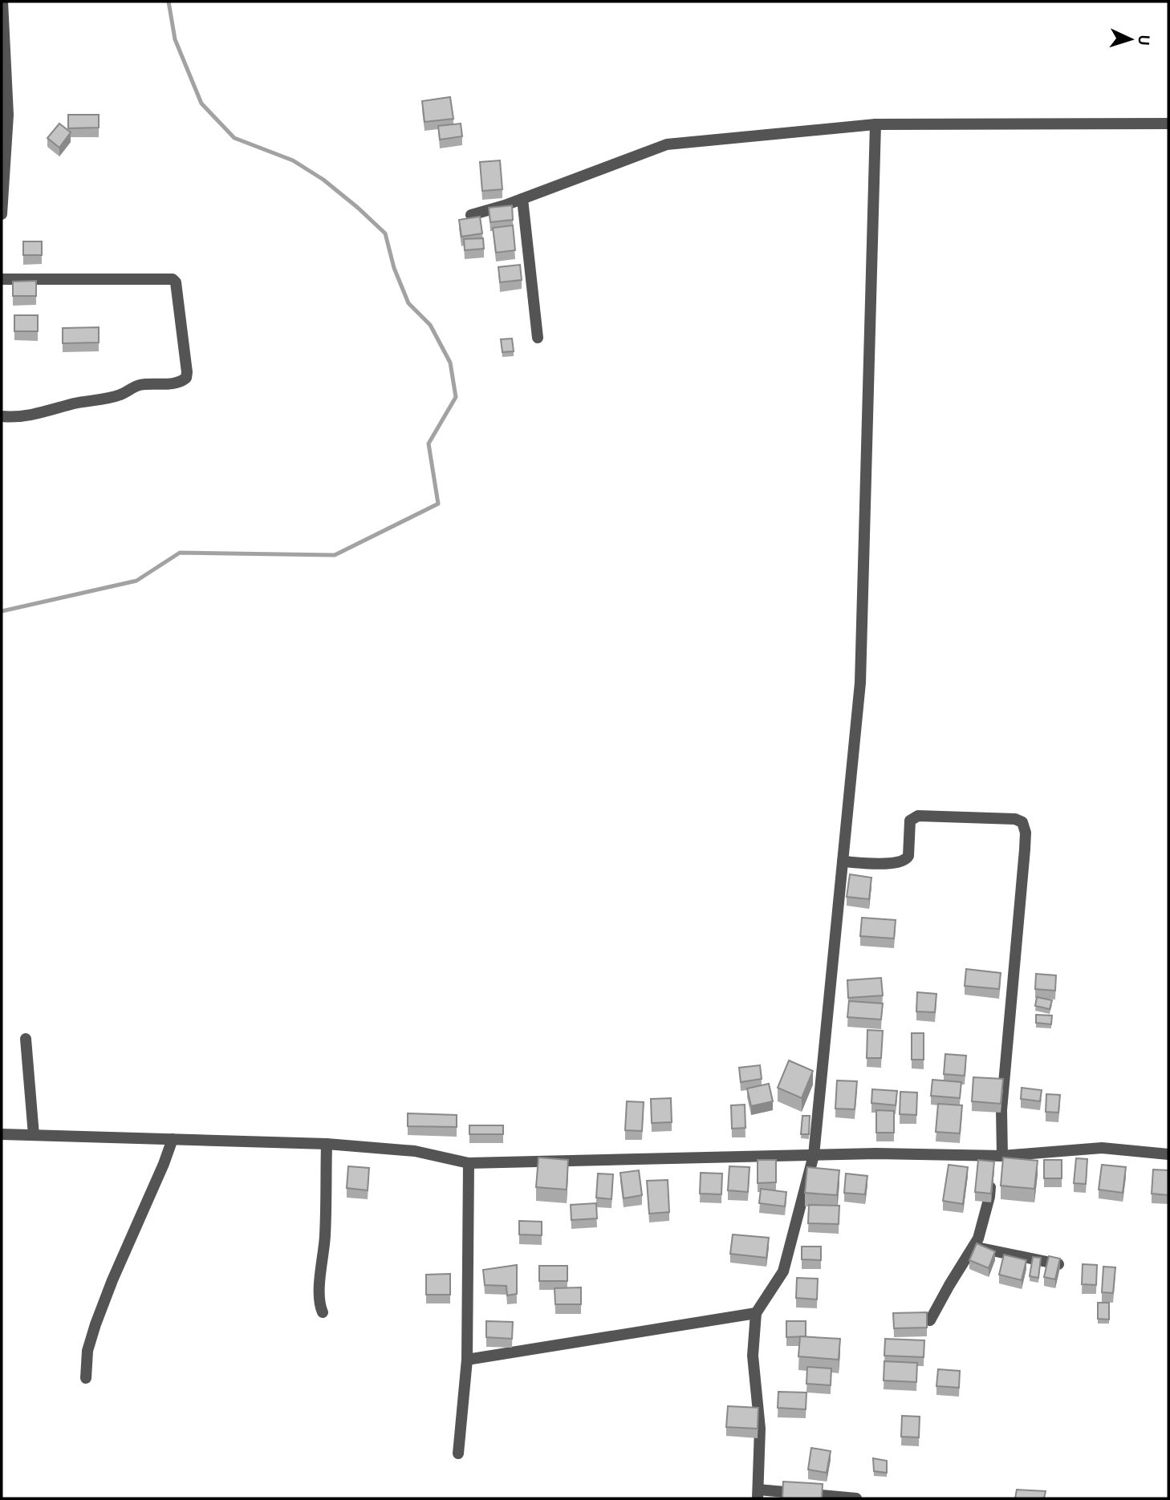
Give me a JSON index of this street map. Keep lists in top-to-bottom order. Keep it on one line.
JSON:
{"north":"right"}
